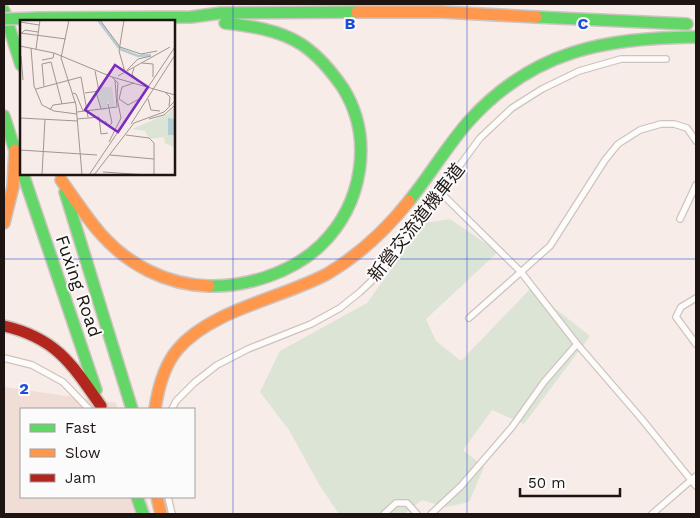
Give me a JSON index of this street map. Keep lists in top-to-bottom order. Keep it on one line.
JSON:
{"streets":{"main road":["Fuxing Road"],"lane":["新營交流道機車道"]},"legend":["Fast","Slow","Jam"],"scale_bar":"50 m","grid":{"columns":["B","C"],"rows":["2"]}}
